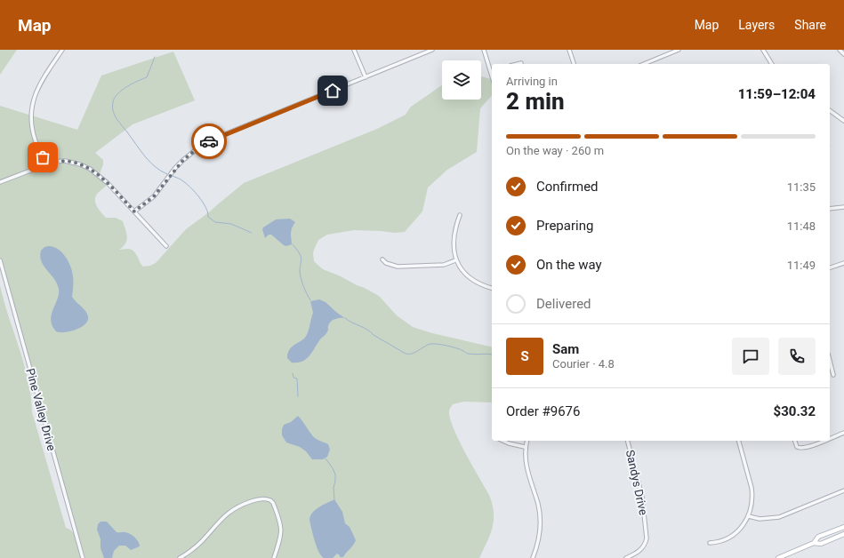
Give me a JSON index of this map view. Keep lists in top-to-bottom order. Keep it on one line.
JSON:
{"streets":{"street":["Pine Valley Drive","Sandys Drive"]},"page":{"header":"Map","nav":["Map","Layers","Share"],"heading":["2 min","Arriving in","11:59–12:04"],"panel":["Sam","Courier · 4.8","Order #9676","$30.32"],"bar":"On the way · 260 m","list":[["Confirmed","11:35"],["Preparing","11:48"],["On the way","11:49"],"Delivered"],"round":"S"}}
